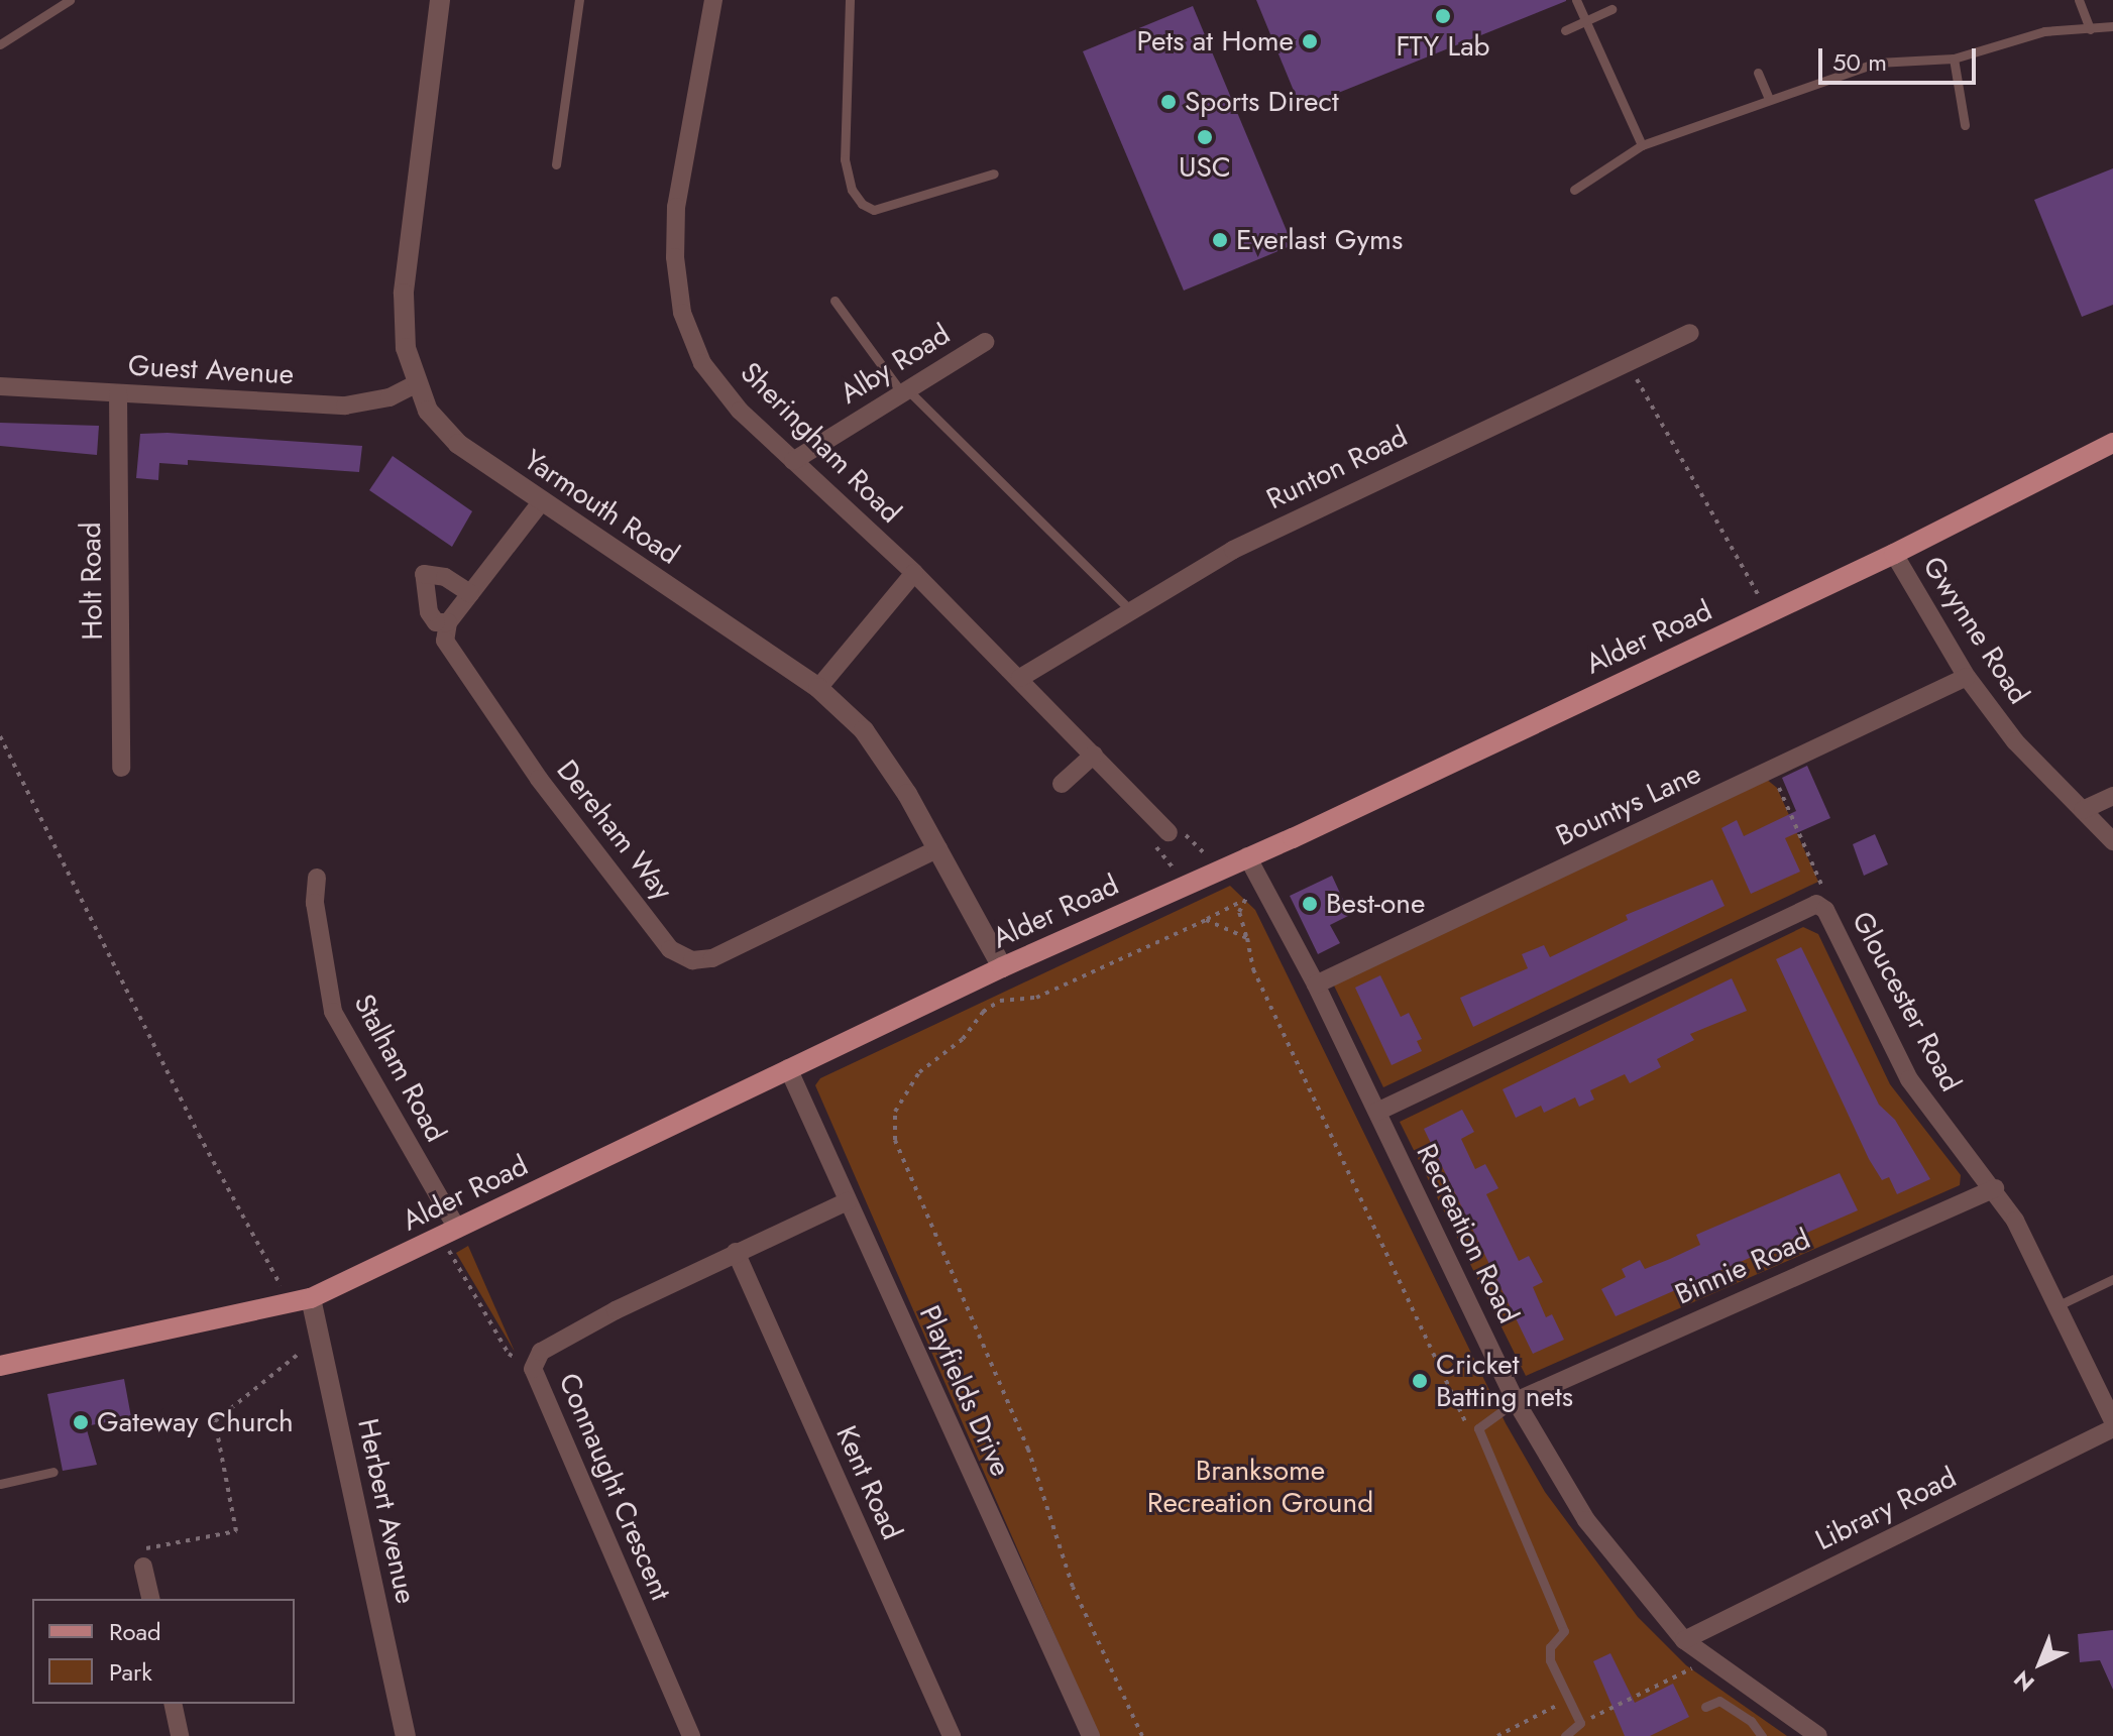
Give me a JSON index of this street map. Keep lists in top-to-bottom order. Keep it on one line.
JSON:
{"streets":{"main road":["Alder Road"],"street":["Alby Road","Guest Avenue","Sheringham Road","Runton Road","Yarmouth Road","Holt Road","Gwynne Road","Bountys Lane","Dereham Way","Gloucester Road","Stalham Road","Recreation Road","Binnie Road","Playfields Drive","Kent Road","Connaught Crescent","Library Road","Herbert Avenue"]},"crossings":[["Alby Road","Sheringham Road"],["Guest Avenue","Yarmouth Road"],["Guest Avenue","Holt Road"],["Sheringham Road","Runton Road"],["Yarmouth Road","Alder Road"],["Yarmouth Road","Dereham Way"],["Gwynne Road","Alder Road"],["Gwynne Road","Bountys Lane"],["Alder Road","Stalham Road"],["Alder Road","Recreation Road"],["Alder Road","Playfields Drive"],["Alder Road","Herbert Avenue"],["Bountys Lane","Recreation Road"],["Gloucester Road","Recreation Road"],["Gloucester Road","Binnie Road"],["Recreation Road","Binnie Road"],["Recreation Road","Library Road"],["Playfields Drive","Connaught Crescent"],["Kent Road","Connaught Crescent"]],"parks":["Branksome Recreation Ground"],"places":["FTY Lab","Pets at Home","Sports Direct","USC","Everlast Gyms","Best-one","Cricket Batting nets","Gateway Church"],"legend":["Road","Park"],"scale_bar":"50 m","north":"bottom left"}
